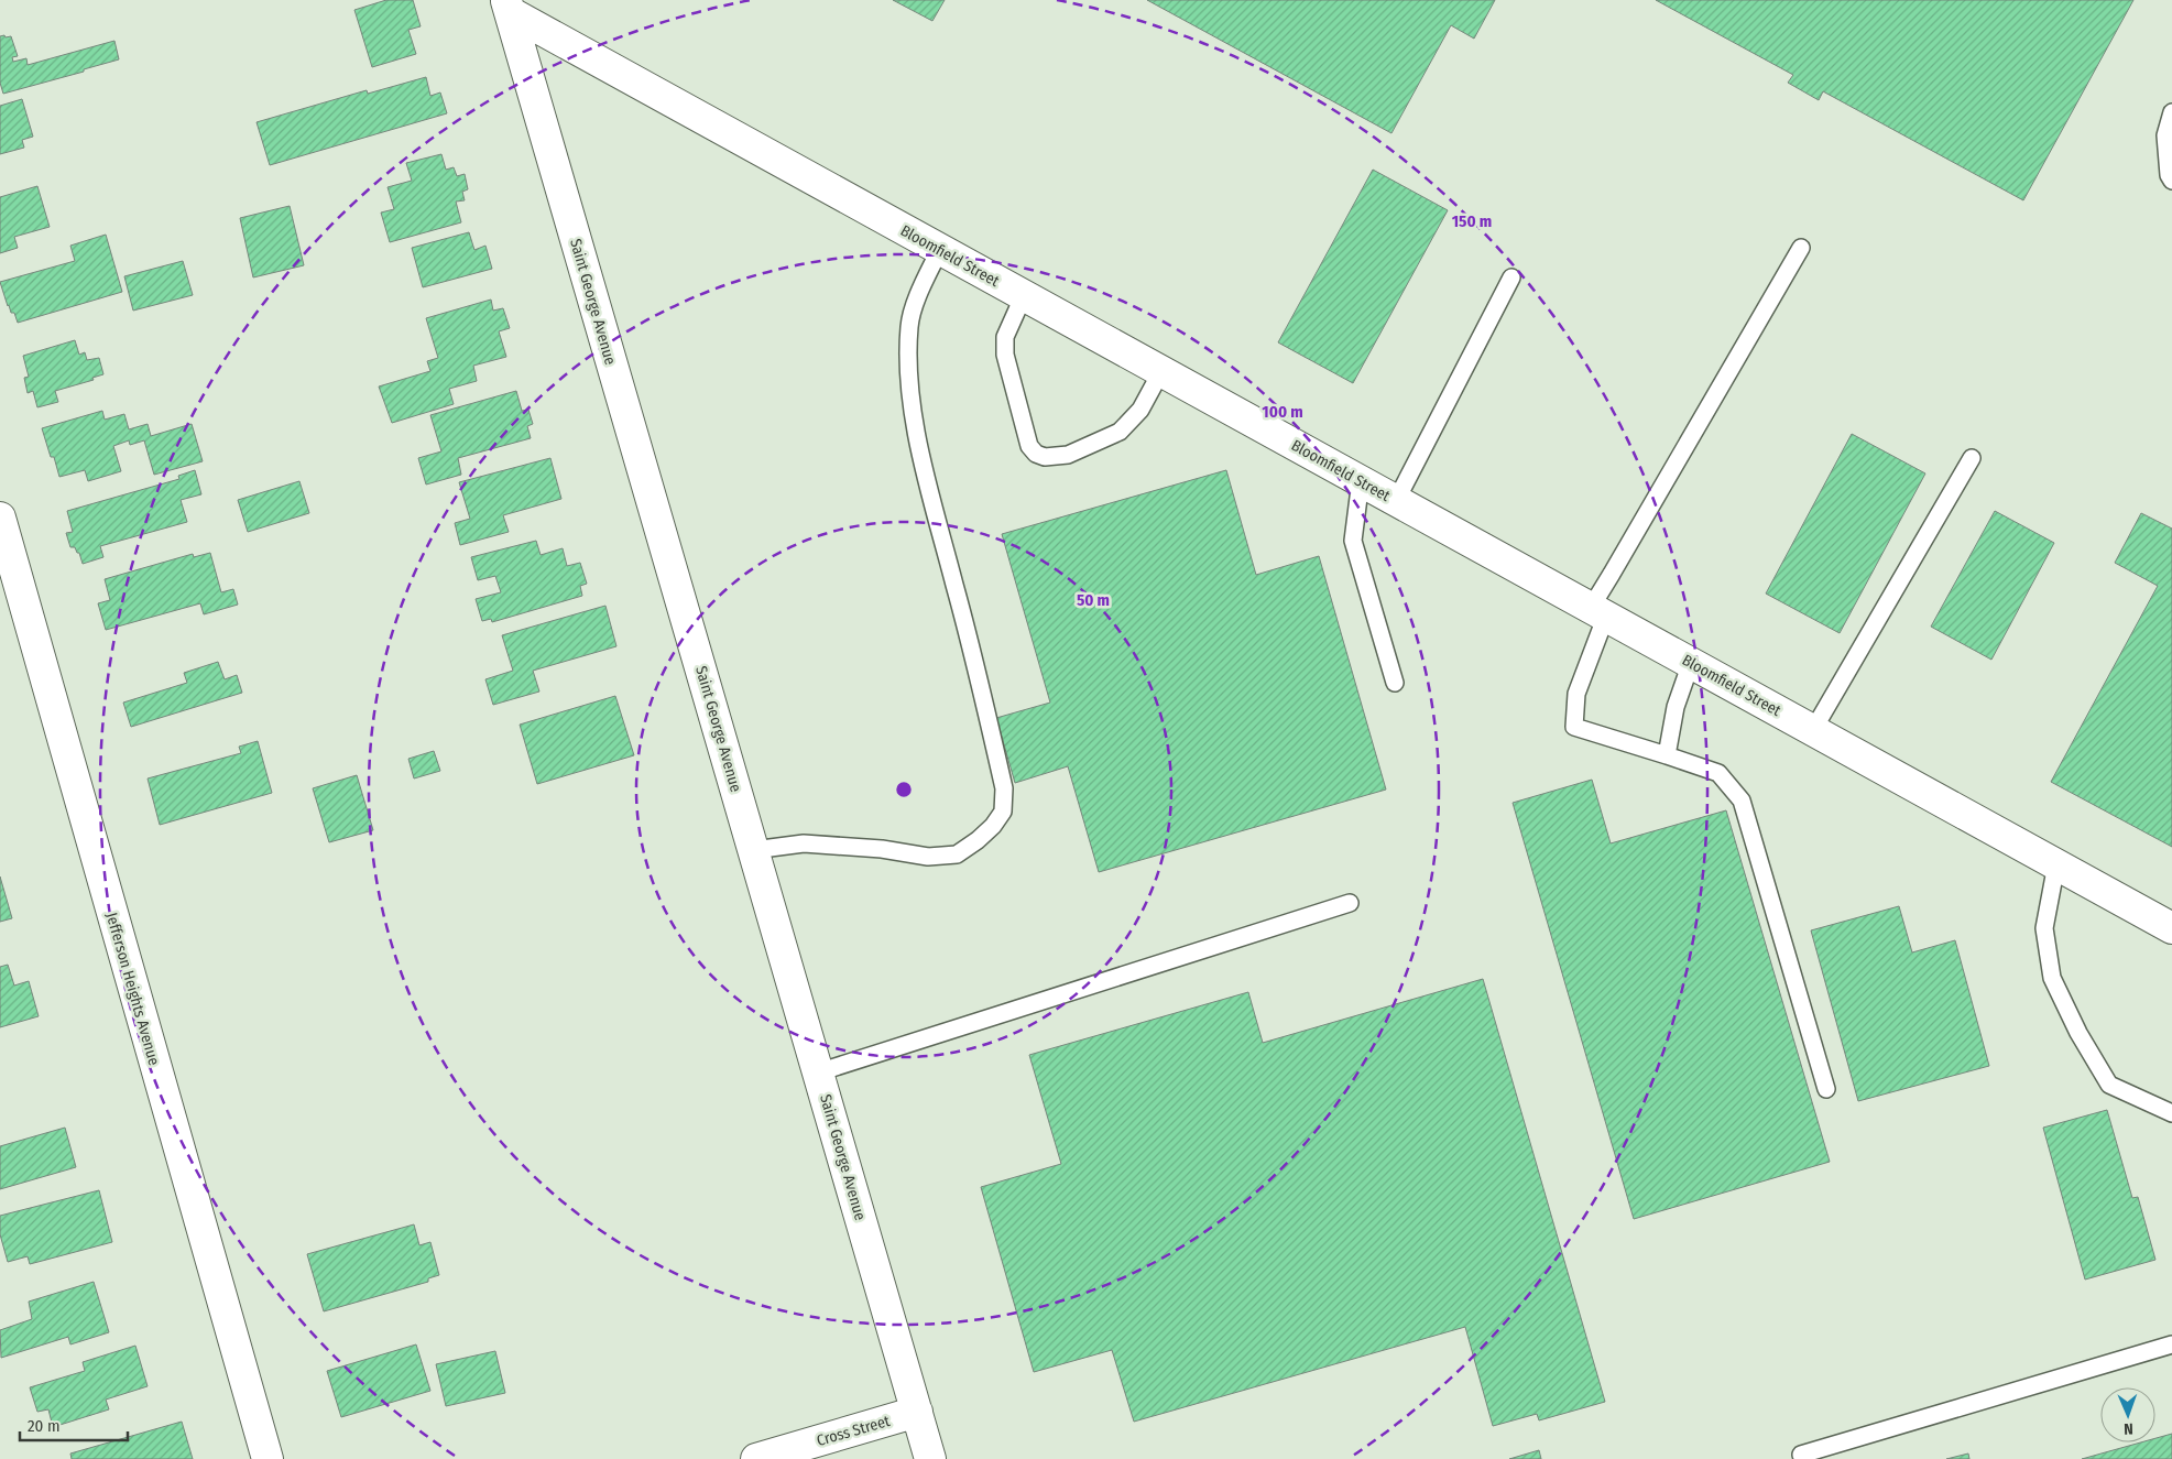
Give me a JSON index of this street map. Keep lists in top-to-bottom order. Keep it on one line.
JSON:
{"streets":{"street":["Bloomfield Street","Saint George Avenue","Jefferson Heights Avenue","Cross Street"]},"crossings":[["Bloomfield Street","Saint George Avenue"],["Saint George Avenue","Cross Street"]],"scale_bar":"20 m","north":"bottom","rings":["150 m","100 m","50 m"]}
